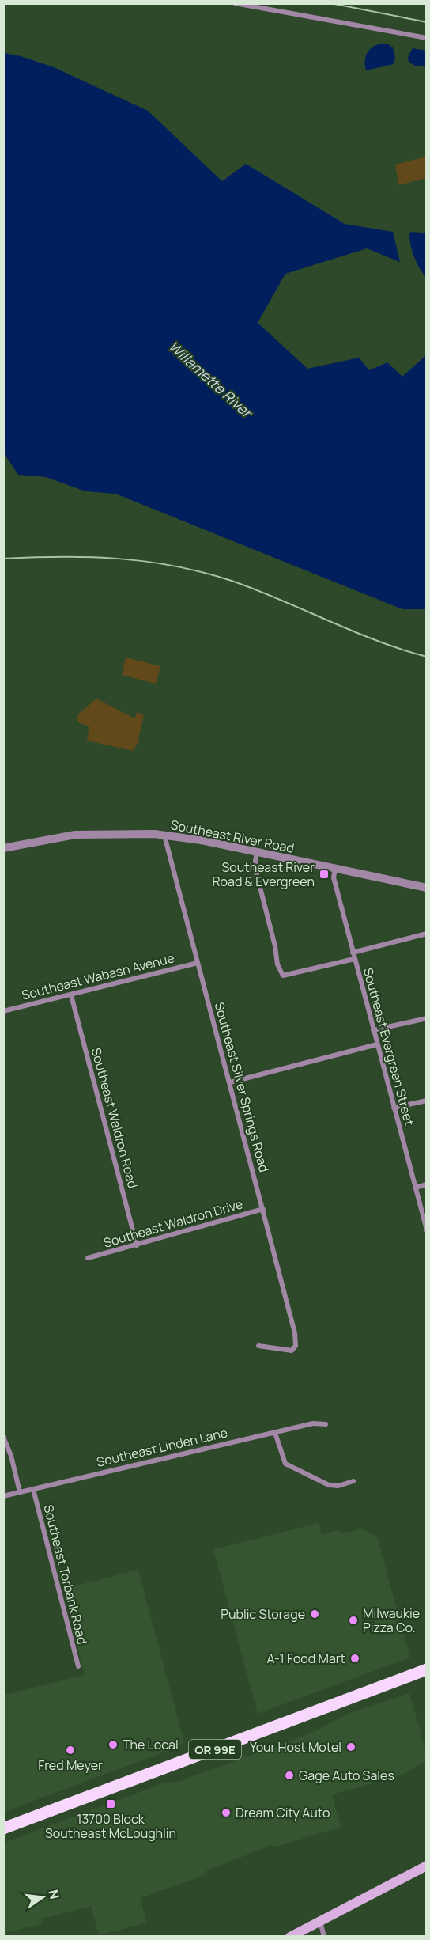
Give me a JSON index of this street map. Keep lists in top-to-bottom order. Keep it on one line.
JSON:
{"streets":{"main road":["OR 99E"],"street":["Southeast River Road","Southeast Wabash Avenue","Southeast Evergreen Street","Southeast Silver Springs Road","Southeast Waldron Road","Southeast Waldron Drive","Southeast Linden Lane","Southeast Torbank Road"]},"crossings":[["Southeast River Road","Southeast Evergreen Street"],["Southeast River Road","Southeast Silver Springs Road"],["Southeast Wabash Avenue","Southeast Silver Springs Road"],["Southeast Wabash Avenue","Southeast Waldron Road"],["Southeast Silver Springs Road","Southeast Waldron Drive"],["Southeast Waldron Road","Southeast Waldron Drive"],["Southeast Linden Lane","Southeast Torbank Road"]],"water":["Willamette River"],"places":{"transit":["Southeast River Road & Evergreen","13700 Block Southeast McLoughlin"],"other":["Public Storage","Milwaukie Pizza Co.","A-1 Food Mart","The Local","Your Host Motel","Fred Meyer","Gage Auto Sales","Dream City Auto"]},"north":"right"}
